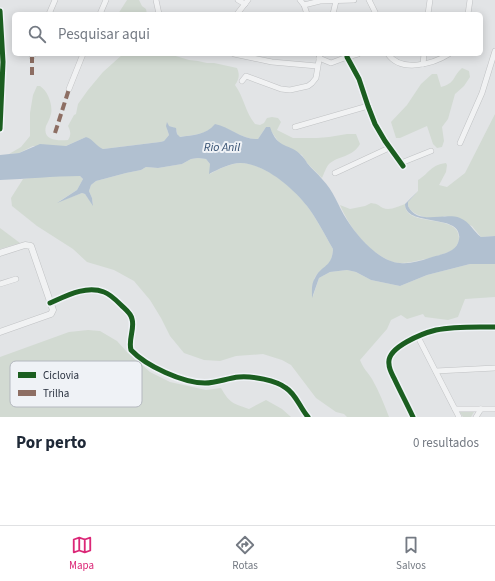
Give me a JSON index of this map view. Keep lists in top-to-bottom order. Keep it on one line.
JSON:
{"water":["Rio Anil"],"legend":["Ciclovia","Trilha"],"page":{"search":"Pesquisar aqui","heading":["Por perto","0 resultados"],"nav":["Mapa","Rotas","Salvos"]}}
